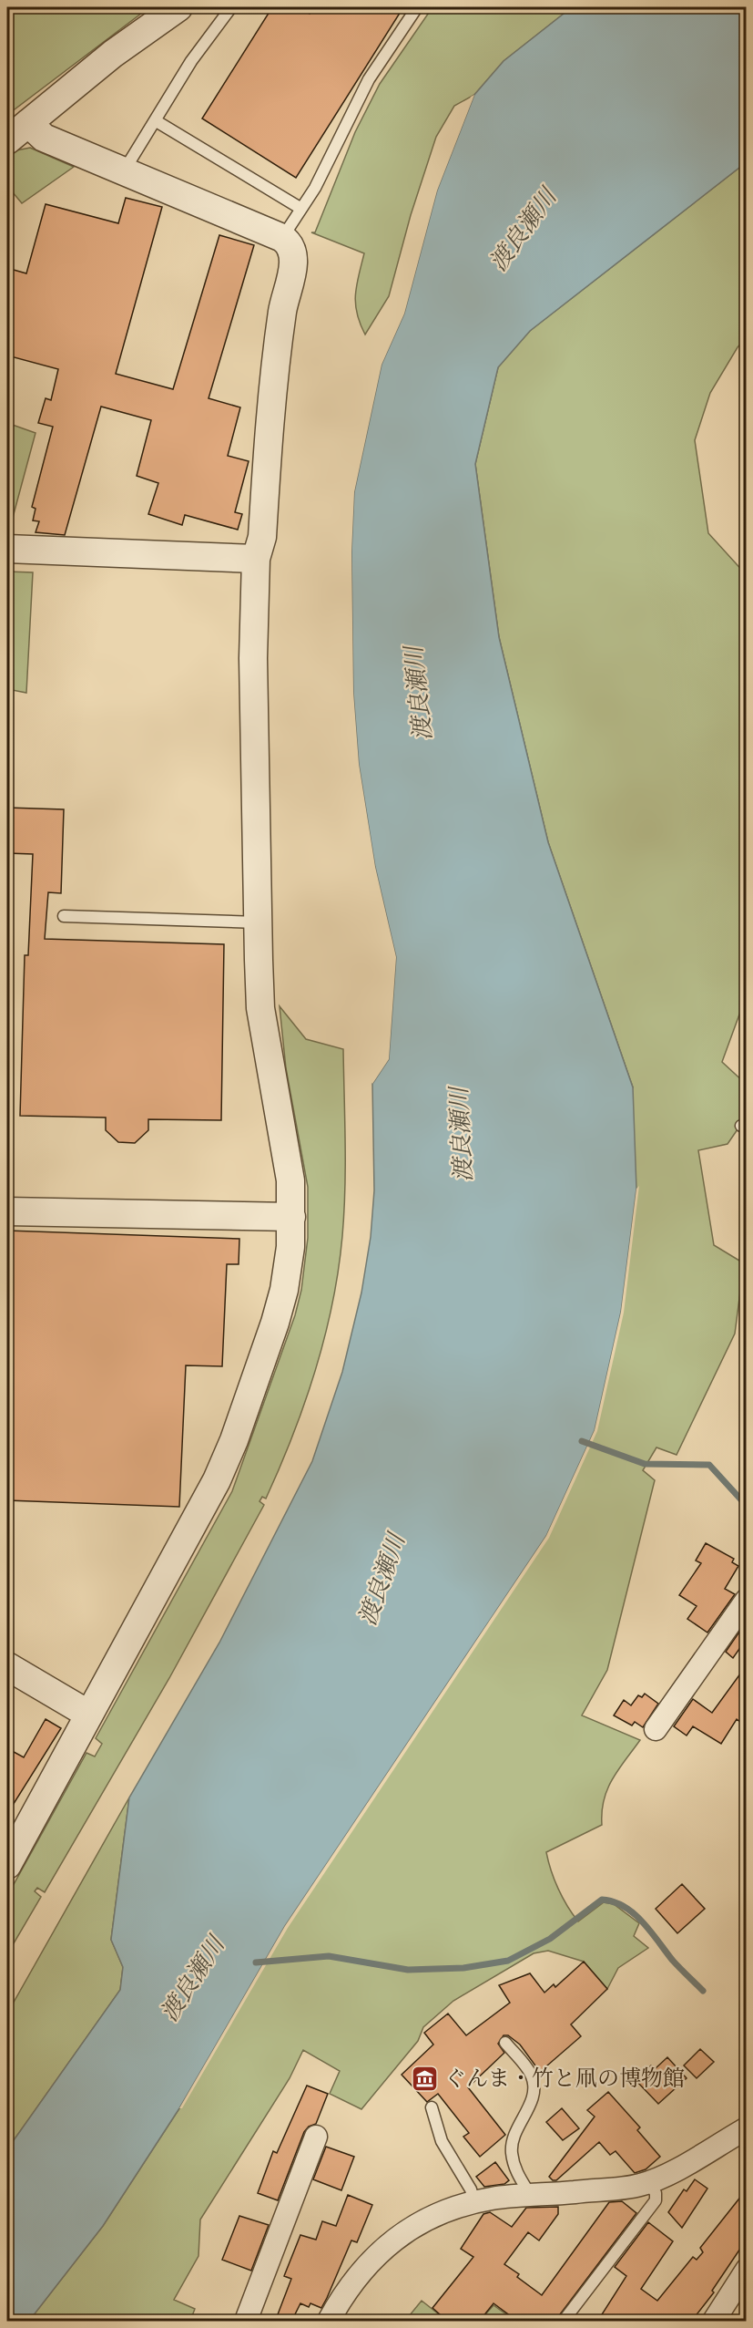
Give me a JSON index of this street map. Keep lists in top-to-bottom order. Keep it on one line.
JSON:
{"water":["渡良瀬川"],"places":{"museum":["ぐんま・竹と凧の博物館"]}}
